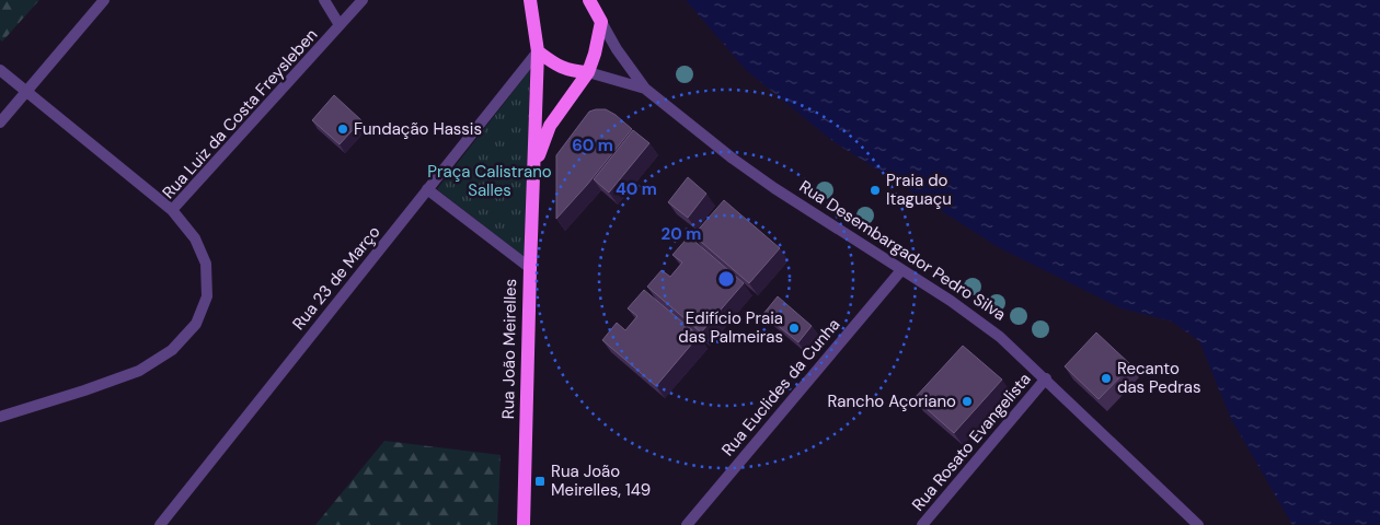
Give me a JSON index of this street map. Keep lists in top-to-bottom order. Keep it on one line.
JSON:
{"streets":{"main road":["Rua Desembargador Pedro Silva","Rua João Meirelles"],"street":["Rua Luiz da Costa Freysleben","Rua 23 de Março","Rua Euclides da Cunha","Rua Rosato Evangelista"]},"crossings":[["Rua Desembargador Pedro Silva","Rua João Meirelles"],["Rua Desembargador Pedro Silva","Rua Euclides da Cunha"],["Rua Desembargador Pedro Silva","Rua Rosato Evangelista"],["Rua 23 de Março","Rua João Meirelles"]],"parks":["Praça Calistrano Salles"],"places":{"other":["Fundação Hassis","Praia do Itaguaçu","Edifício Praia das Palmeiras","Recanto das Pedras","Rancho Açoriano"],"transit":["Rua João Meirelles, 149"]},"rings":["60 m","40 m","20 m"]}
